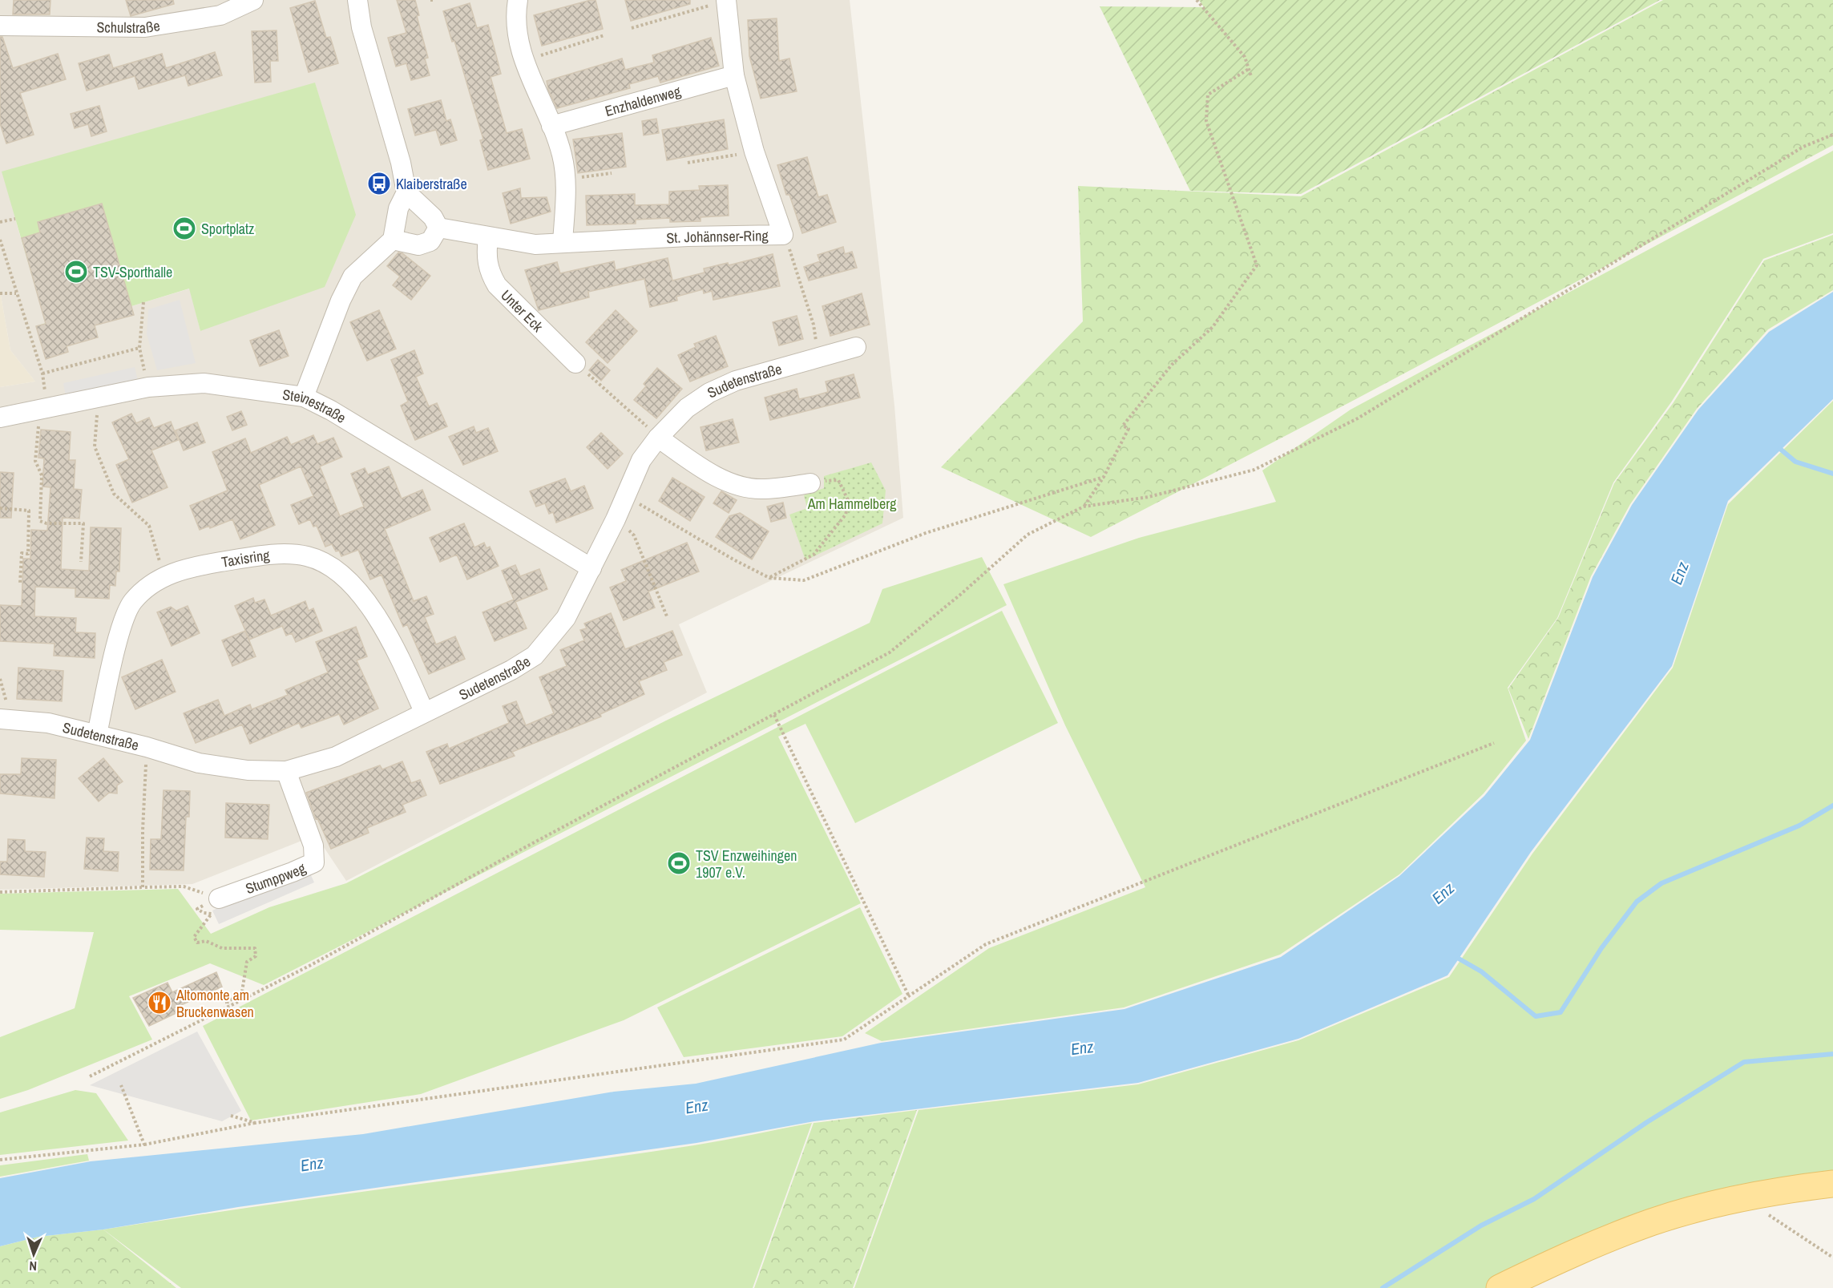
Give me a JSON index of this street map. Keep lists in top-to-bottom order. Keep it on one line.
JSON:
{"streets":{"street":["Schulstraße","Enzhaldenweg","St. Johännser-Ring","Unter Eck","Sudetenstraße","Steinestraße","Taxisring","Stumppweg"]},"crossings":[["Enzhaldenweg","St. Johännser-Ring"],["St. Johännser-Ring","Unter Eck"],["Sudetenstraße","Steinestraße"],["Sudetenstraße","Taxisring"],["Sudetenstraße","Stumppweg"]],"water":["Enz"],"parks":["Am Hammelberg"],"places":{"bus stop":["Klaiberstraße"],"sports":["Sportplatz","TSV-Sporthalle","TSV Enzweihingen 1907 e.V."],"restaurant":["Altomonte am Bruckenwasen"]},"north":"bottom"}
